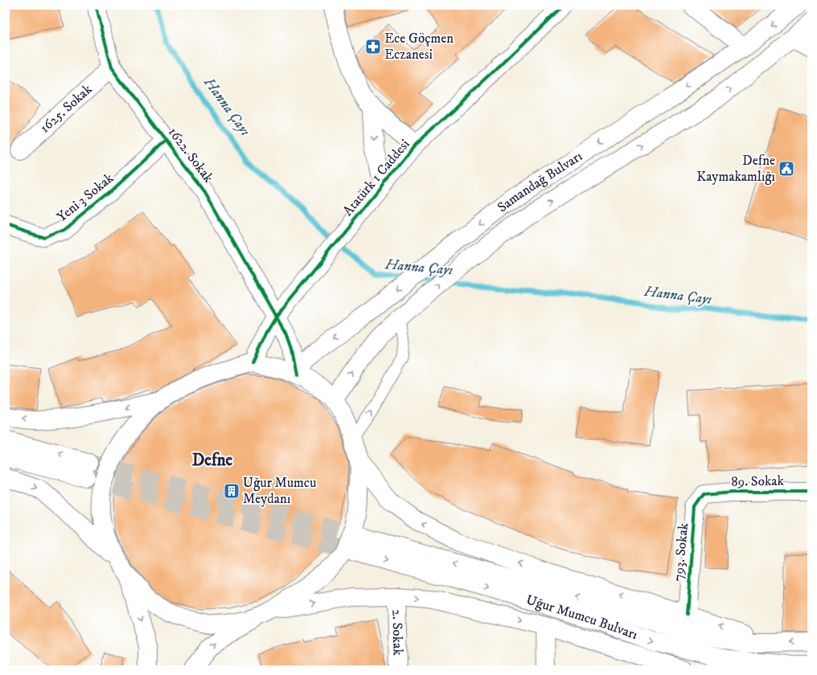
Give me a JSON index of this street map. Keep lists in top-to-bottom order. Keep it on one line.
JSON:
{"streets":{"main road":["1625. Sokak","1622. Sokak","Atatürk 1 Caddesi","Samandağ Bulvarı","Yeni 3 Sokak","89. Sokak","793. Sokak","Uğur Mumcu Bulvarı","2. Sokak"]},"crossings":[["1625. Sokak","1622. Sokak"],["1622. Sokak","Atatürk 1 Caddesi"],["1622. Sokak","Yeni 3 Sokak"],["89. Sokak","793. Sokak"]],"districts":["Defne"],"water":["Hanna Çayı"],"places":{"pharmacy":["Ece Göçmen Eczanesi"],"public building":["Defne Kaymakamlığı"],"building":["Uğur Mumcu Meydanı"]}}
